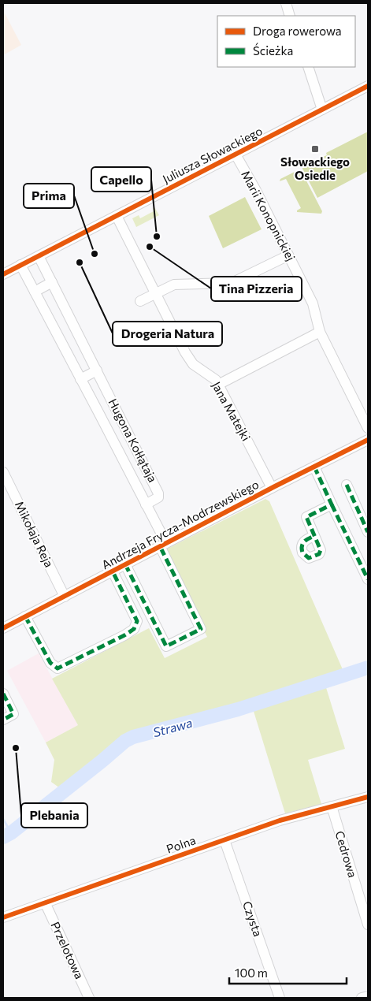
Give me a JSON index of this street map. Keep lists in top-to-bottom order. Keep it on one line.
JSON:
{"streets":{"street":["Juliusza Słowackiego","Marii Konopnickiej","Jana Matejki","Hugona Kołłątaja","Andrzeja Frycza-Modrzewskiego","Mikołaja Reja","Polna","Cedrowa","Czysta","Przelotowa"]},"crossings":[["Juliusza Słowackiego","Marii Konopnickiej"],["Juliusza Słowackiego","Jana Matejki"],["Juliusza Słowackiego","Hugona Kołłątaja"],["Jana Matejki","Andrzeja Frycza-Modrzewskiego"],["Hugona Kołłątaja","Andrzeja Frycza-Modrzewskiego"],["Andrzeja Frycza-Modrzewskiego","Mikołaja Reja"],["Polna","Cedrowa"],["Polna","Czysta"],["Polna","Przelotowa"]],"water":["Strawa"],"places":{"transit":["Słowackiego Osiedle"],"other":["Capello","Tina Pizzeria","Prima","Drogeria Natura","Plebania"]},"legend":["Droga rowerowa","Ścieżka"],"scale_bar":"100 m"}
